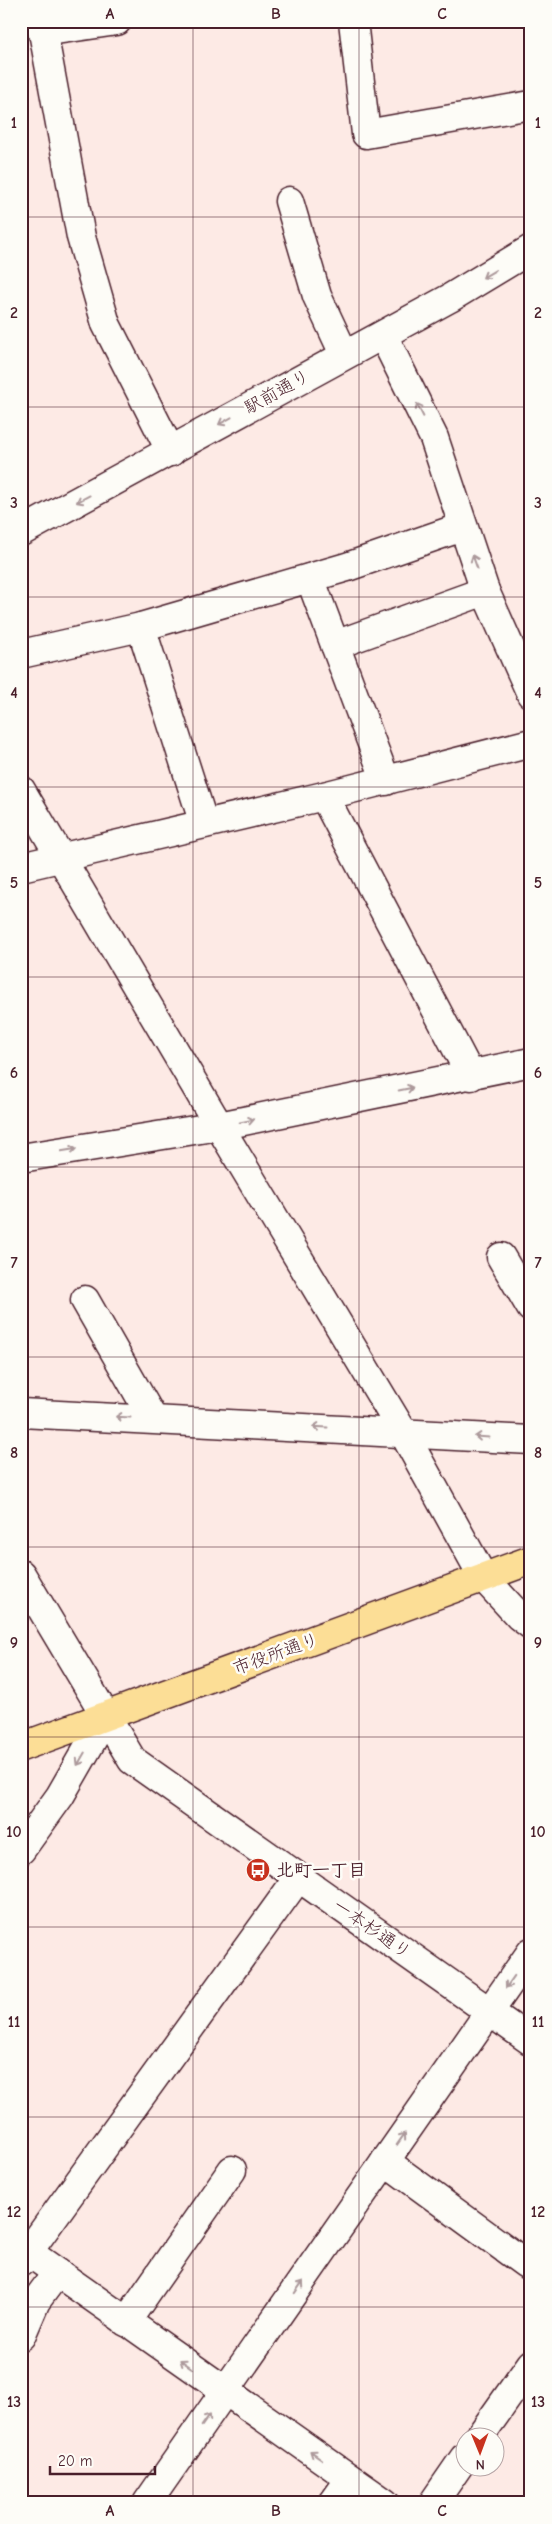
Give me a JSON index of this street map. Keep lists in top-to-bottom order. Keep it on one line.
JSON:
{"streets":{"main road":["市役所通り"],"street":["駅前通り","一本杉通り"]},"crossings":[["市役所通り","一本杉通り"]],"places":{"bus stop":["北町一丁目"]},"scale_bar":"20 m","north":"bottom","grid":{"columns":["A","B","C"],"rows":["1","2","3","4","5","6","7","8","9","10","11","12","13"]}}
